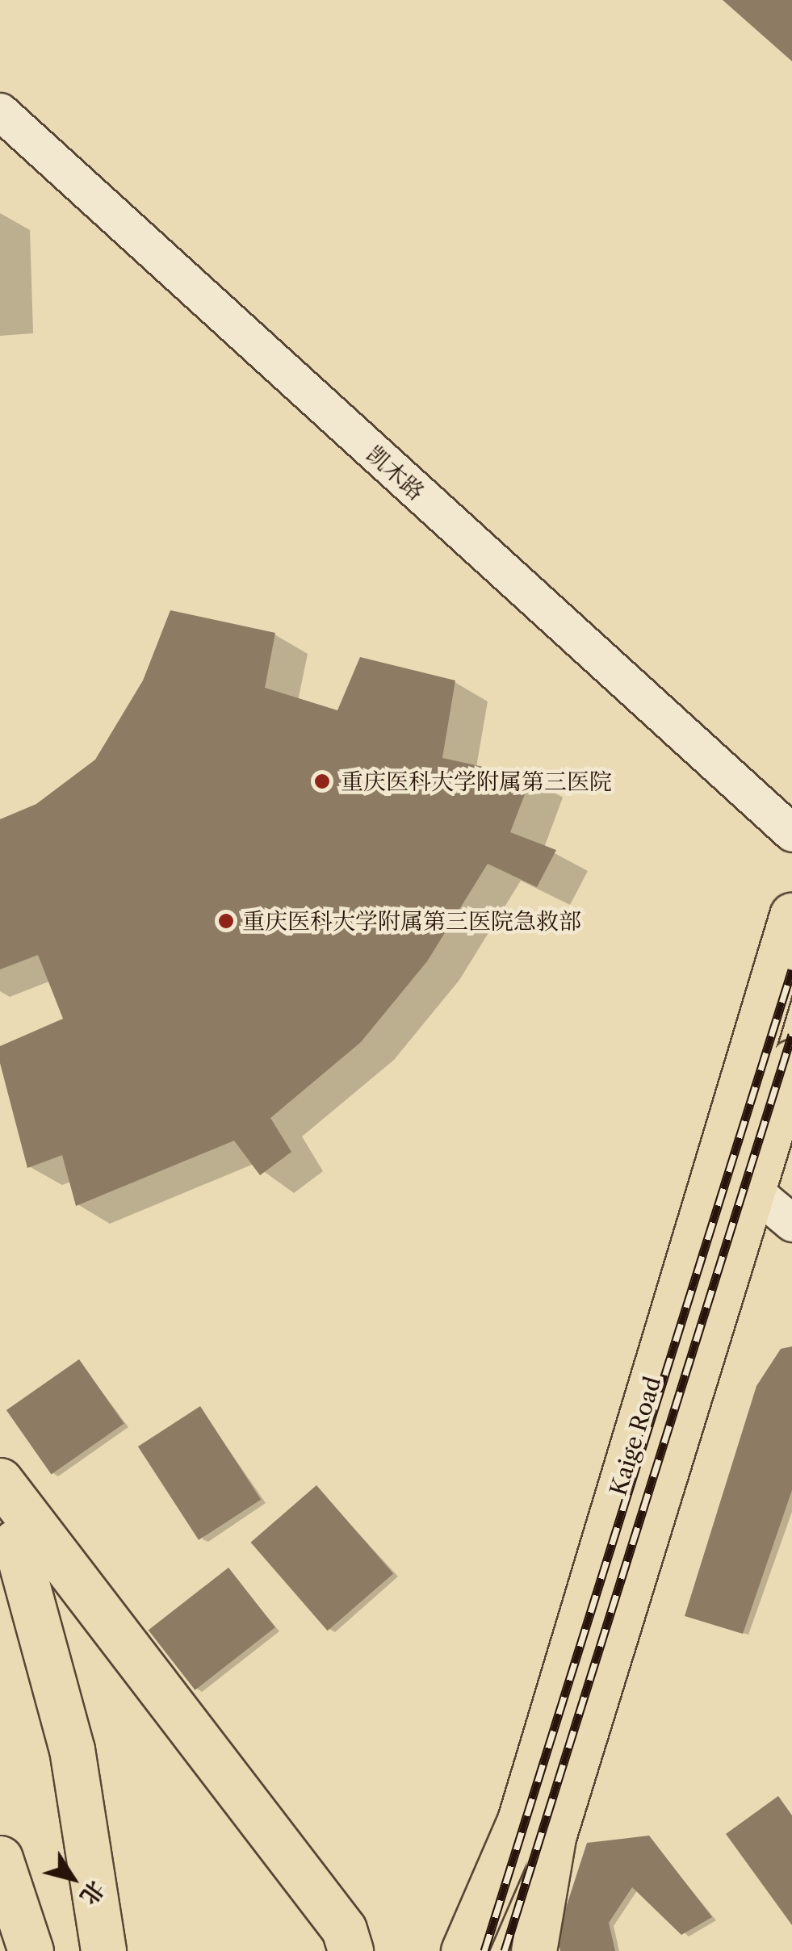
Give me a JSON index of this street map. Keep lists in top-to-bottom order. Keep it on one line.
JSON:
{"streets":{"main road":["Kaige Road"],"street":["凯木路"]},"places":["重庆医科大学附属第三医院","重庆医科大学附属第三医院急救部"],"north":"bottom right"}
